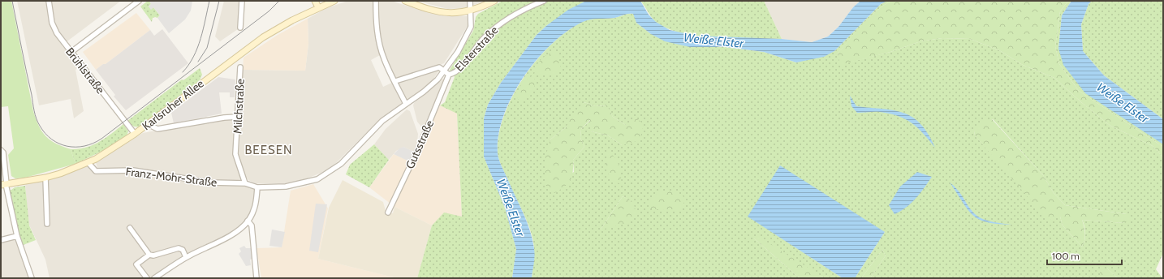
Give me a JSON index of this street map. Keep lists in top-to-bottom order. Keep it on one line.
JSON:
{"streets":{"street":["Elsterstraße","Brühlstraße","Karlsruher Allee","Milchstraße","Gutsstraße","Franz-Mohr-Straße"]},"crossings":[["Elsterstraße","Gutsstraße"],["Brühlstraße","Karlsruher Allee"],["Karlsruher Allee","Franz-Mohr-Straße"],["Milchstraße","Franz-Mohr-Straße"]],"districts":["BEESEN"],"water":["Weiße Elster"],"scale_bar":"100 m"}
